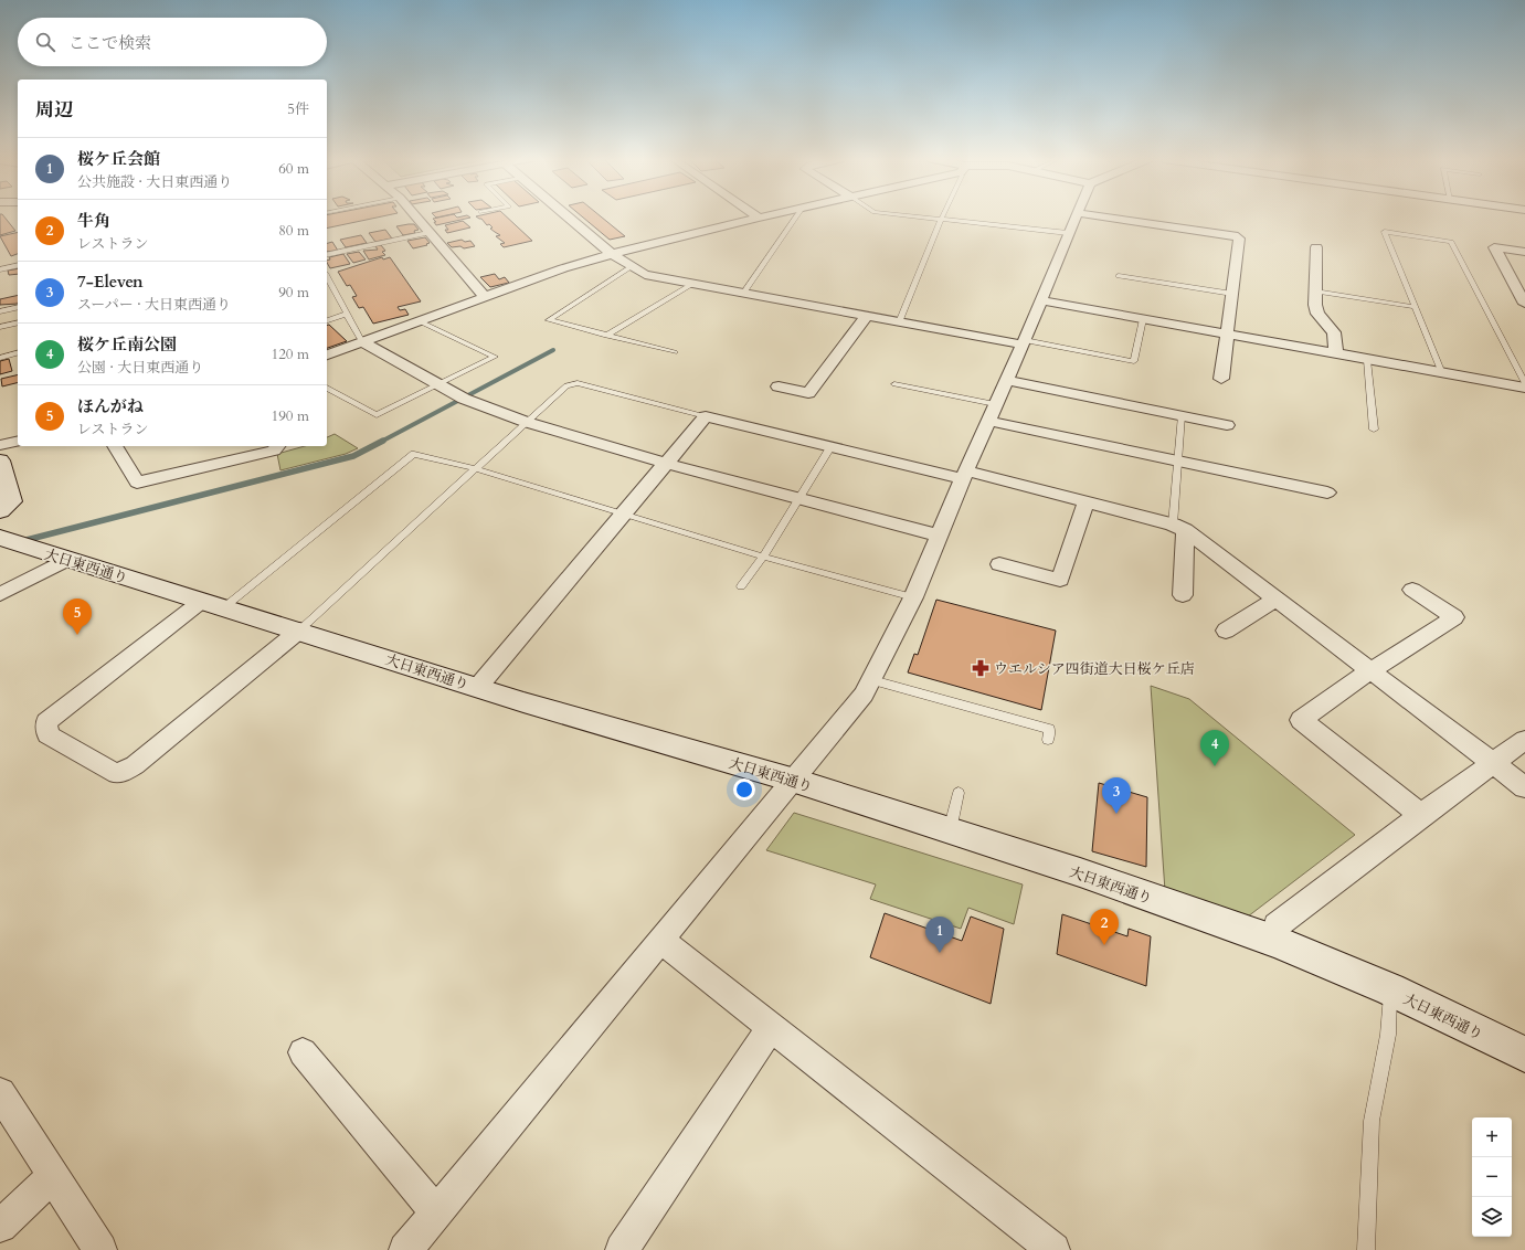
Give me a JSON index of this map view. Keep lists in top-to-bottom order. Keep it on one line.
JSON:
{"streets":{"street":["大日東西通り"]},"places":{"pharmacy":["ウエルシア四街道大日桜ケ丘店"]},"page":{"search":"ここで検索","heading":["周辺","5件"],"list":[{"mark":"1","name":"桜ケ丘会館","note":"公共施設 · 大日東西通り","value":"60 m"},{"mark":"2","name":"牛角","note":"レストラン","value":"80 m"},{"mark":"3","name":"7-Eleven","note":"スーパー · 大日東西通り","value":"90 m"},{"mark":"4","name":"桜ケ丘南公園","note":"公園 · 大日東西通り","value":"120 m"},{"mark":"5","name":"ほんがね","note":"レストラン","value":"190 m"}],"pins":["5","4","3","2","1"],"map_buttons":["+","−"]}}
